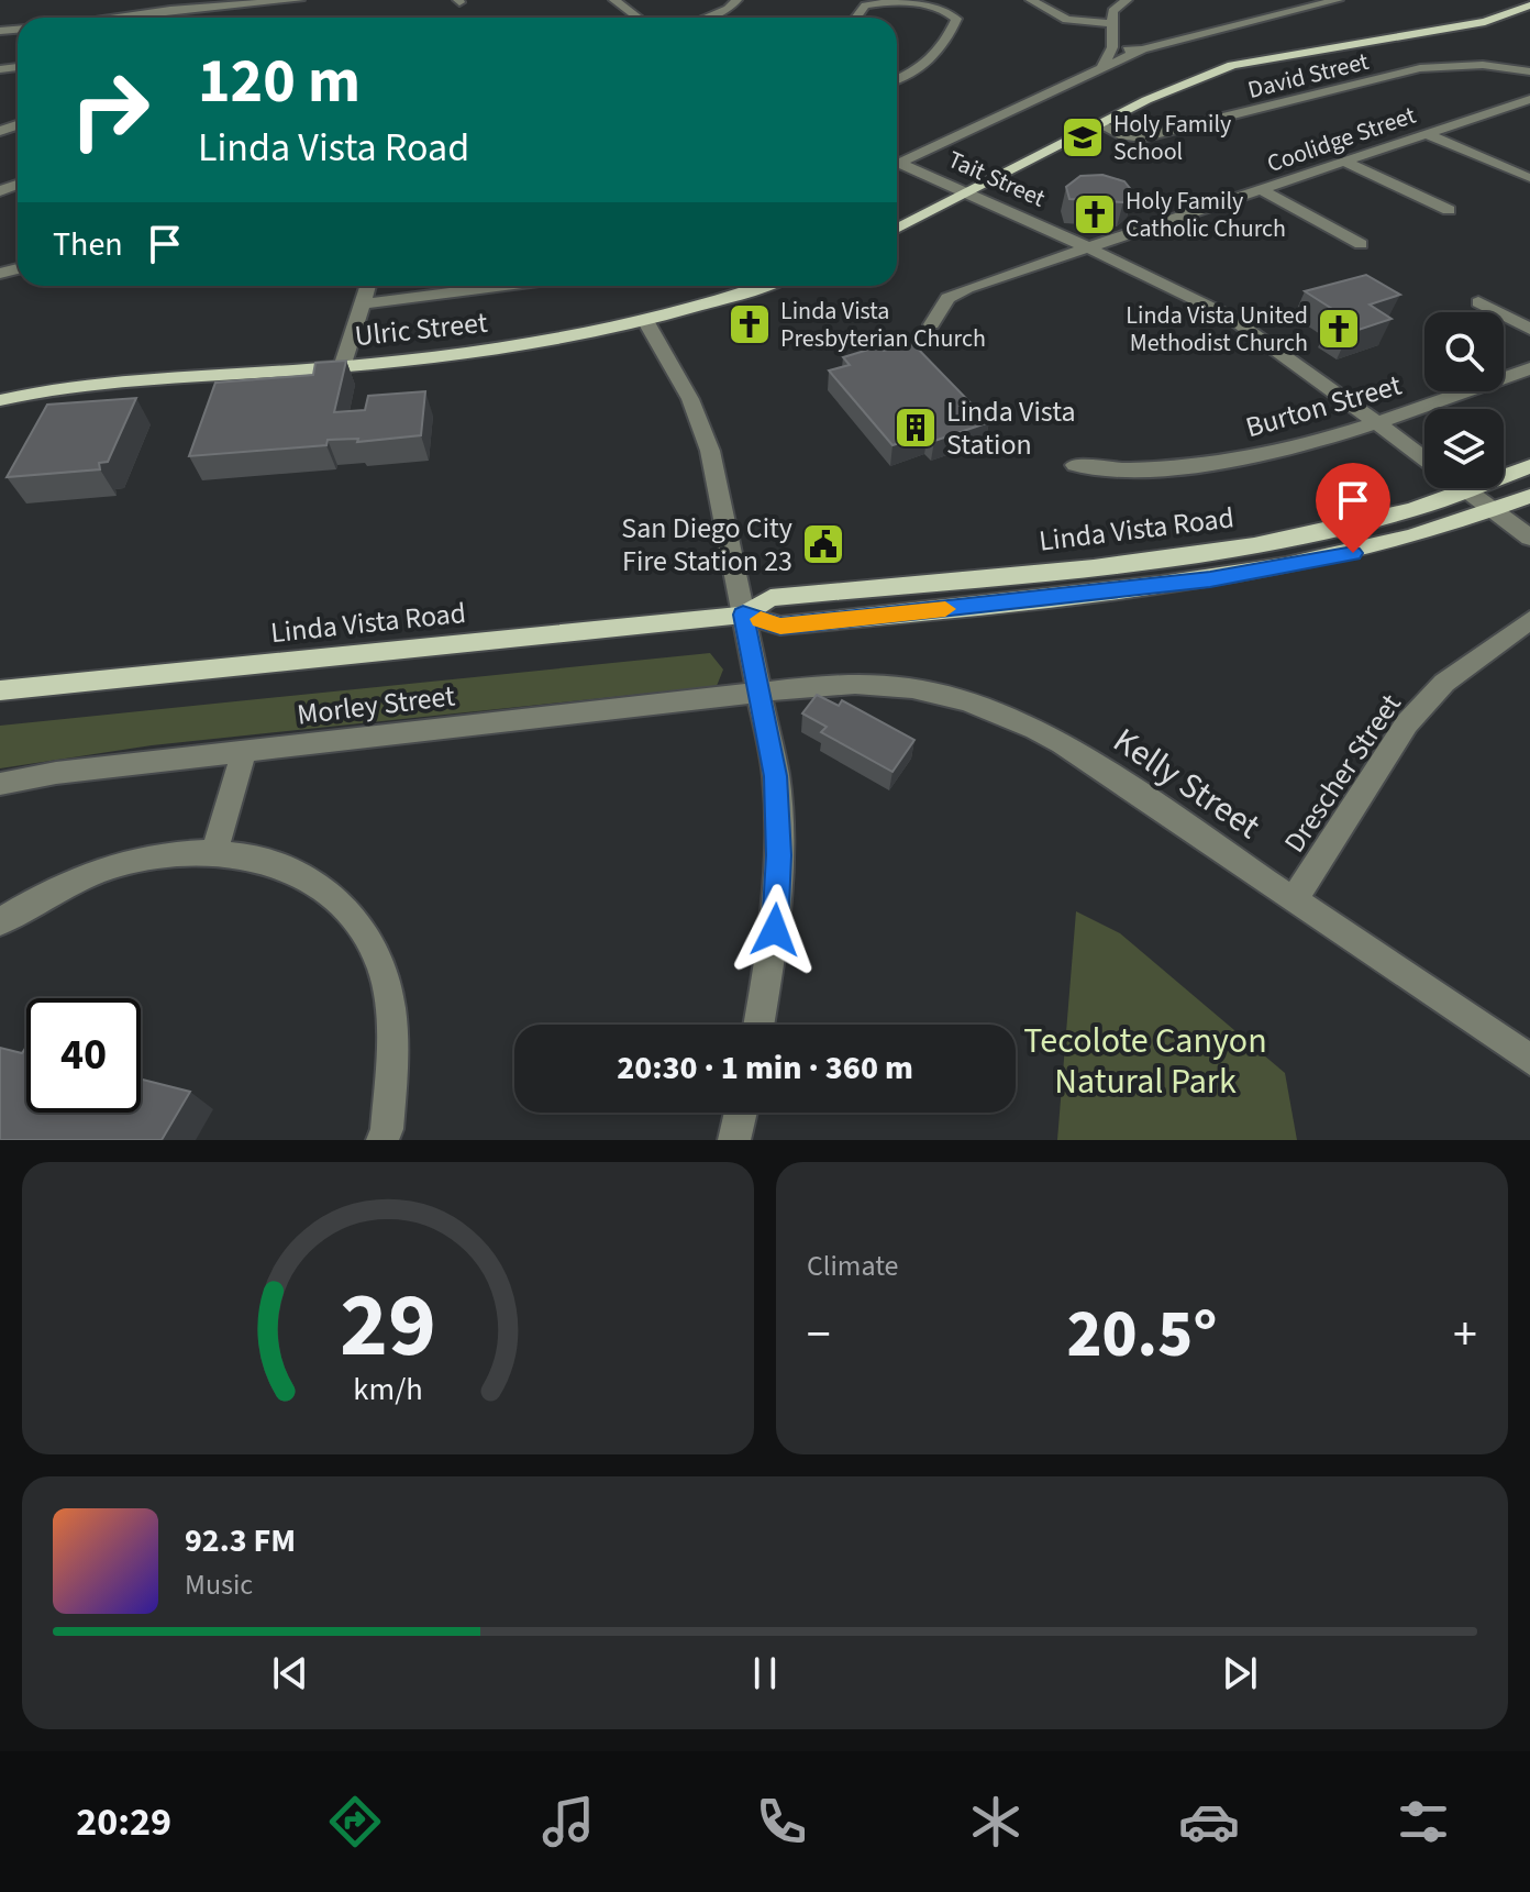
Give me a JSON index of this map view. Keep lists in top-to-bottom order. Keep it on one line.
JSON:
{"streets":{"main road":["Ulric Street","Linda Vista Road"],"street":["David Street","Coolidge Street","Tait Street","Burton Street","Morley Street","Drescher Street","Kelly Street"]},"crossings":[["Coolidge Street","Tait Street"],["Tait Street","Burton Street"],["Tait Street","Linda Vista Road"],["Morley Street","Kelly Street"],["Drescher Street","Kelly Street"]],"parks":["Tecolote Canyon Natural Park"],"places":{"school or university":["Holy Family School"],"church":["Holy Family Catholic Church","Linda Vista Presbyterian Church","Linda Vista United Methodist Church"],"building":["Linda Vista Station"],"public building":["San Diego City Fire Station 23"]},"page":{"turn":["120 m","Linda Vista Road"],"then":"Then","limit":"40","trip":"20:30 · 1 min · 360 m","tile":"Climate","heat":["−","20.5°","+"],"song":["92.3 FM","Music"],"tabs":"20:29","gauge":["29","km/h"]}}
